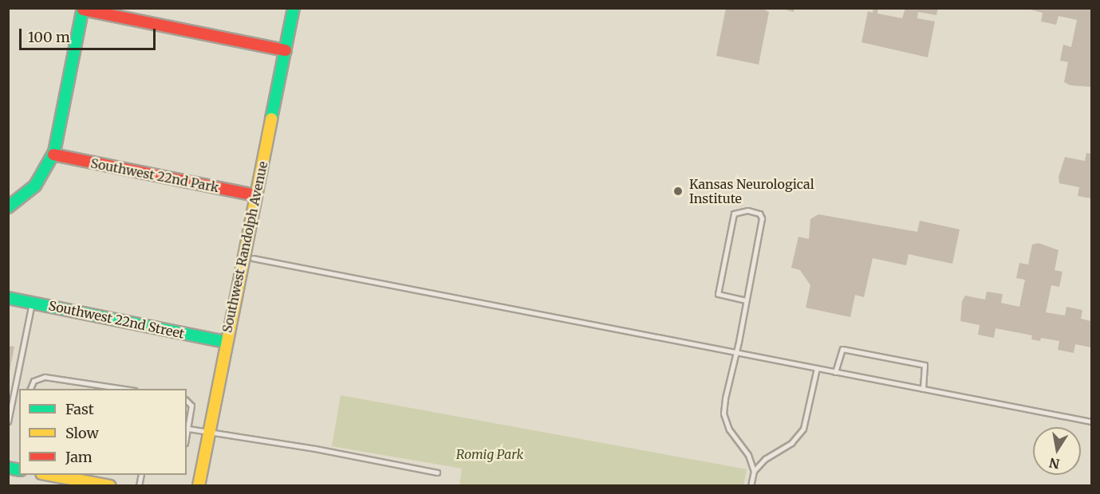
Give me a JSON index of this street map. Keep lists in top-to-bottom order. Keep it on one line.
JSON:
{"streets":{"street":["Southwest 22nd Park","Southwest Randolph Avenue","Southwest 22nd Street"]},"crossings":[["Southwest 22nd Park","Southwest Randolph Avenue"],["Southwest Randolph Avenue","Southwest 22nd Street"]],"parks":["Romig Park"],"places":["Kansas Neurological Institute"],"legend":["Fast","Slow","Jam"],"scale_bar":"100 m","north":"bottom"}
